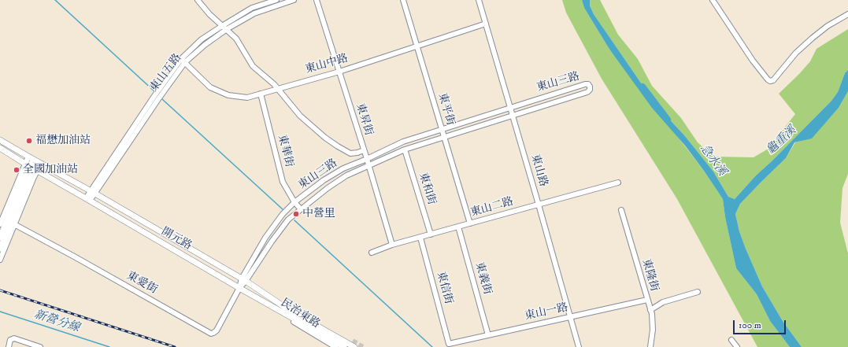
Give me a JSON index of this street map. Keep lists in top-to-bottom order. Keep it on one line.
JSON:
{"streets":{"main road":["開元路"],"street":["東山中路","東山五路","東山三路","東平街","東昇街","東華街","東山路","東和街","東山二路","東隆街","東義街","東愛街","東信街","東山一路","民治東路"]},"crossings":[["東山中路","東山五路"],["東山中路","東山三路"],["東山中路","東平街"],["東山中路","東昇街"],["東山中路","東華街"],["東山中路","東山路"],["東山五路","東山三路"],["東山五路","開元路"],["東山三路","東平街"],["東山三路","東昇街"],["東山三路","東華街"],["東山三路","東山路"],["東山三路","東和街"],["東山三路","開元路"],["東山三路","東愛街"],["東平街","東山二路"],["東昇街","東山二路"],["東山路","東山二路"],["東山路","東山一路"],["東和街","東山二路"],["東山二路","東義街"],["東山二路","東信街"],["開元路","東愛街"],["開元路","民治東路"],["東隆街","東山一路"],["東義街","東山一路"],["東信街","東山一路"]],"water":["龜重溪","急水溪","新營分線"],"places":["福懋加油站","全國加油站","中營里"],"scale_bar":"100 m"}
